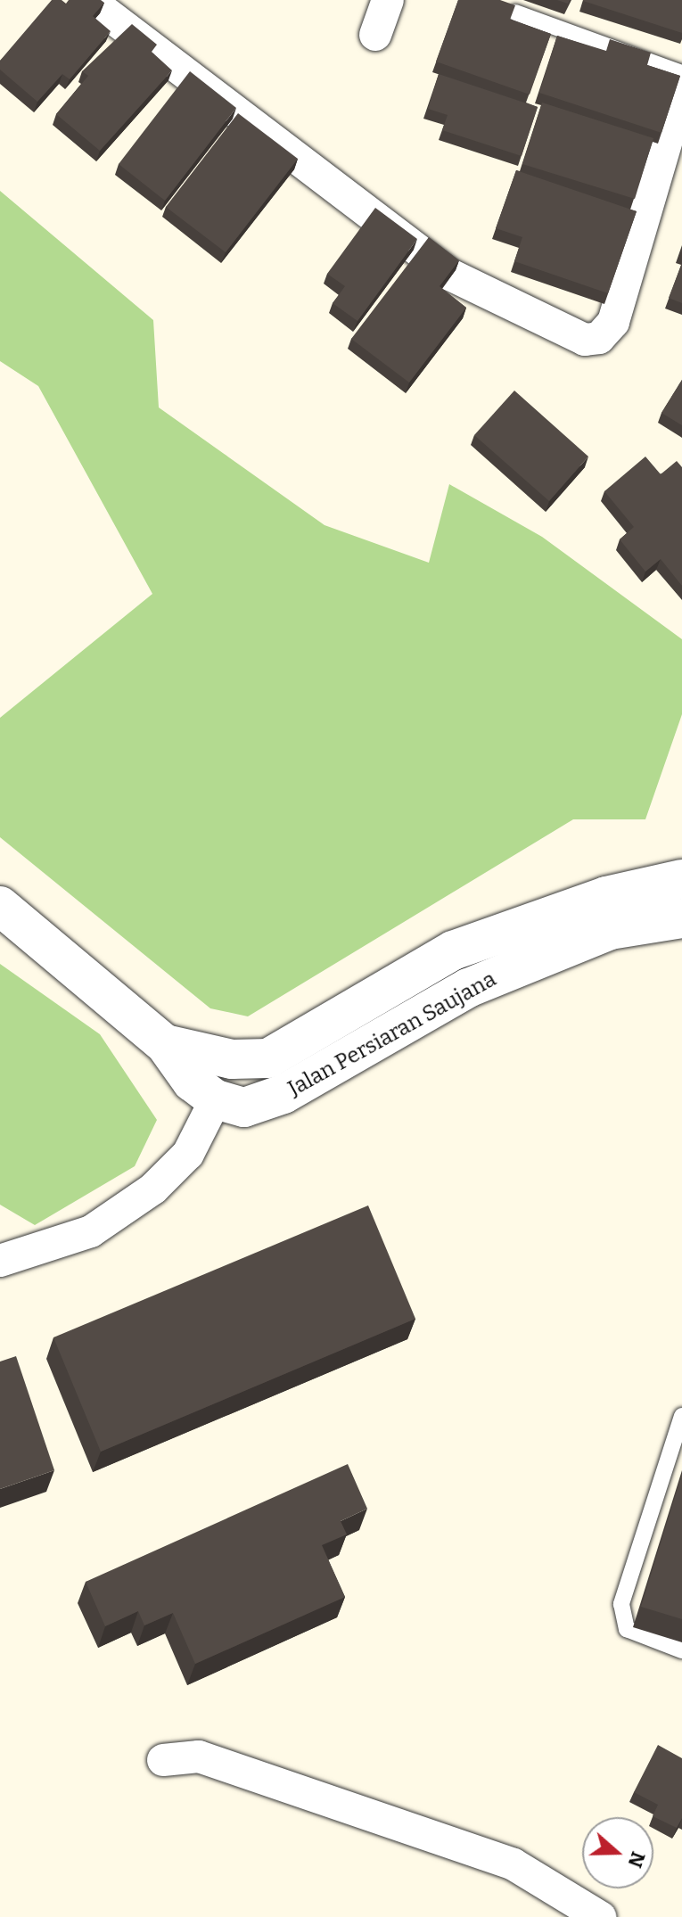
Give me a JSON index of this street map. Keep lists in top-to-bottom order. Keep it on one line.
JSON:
{"streets":{"street":["Jalan Persiaran Saujana"]},"north":"right"}
